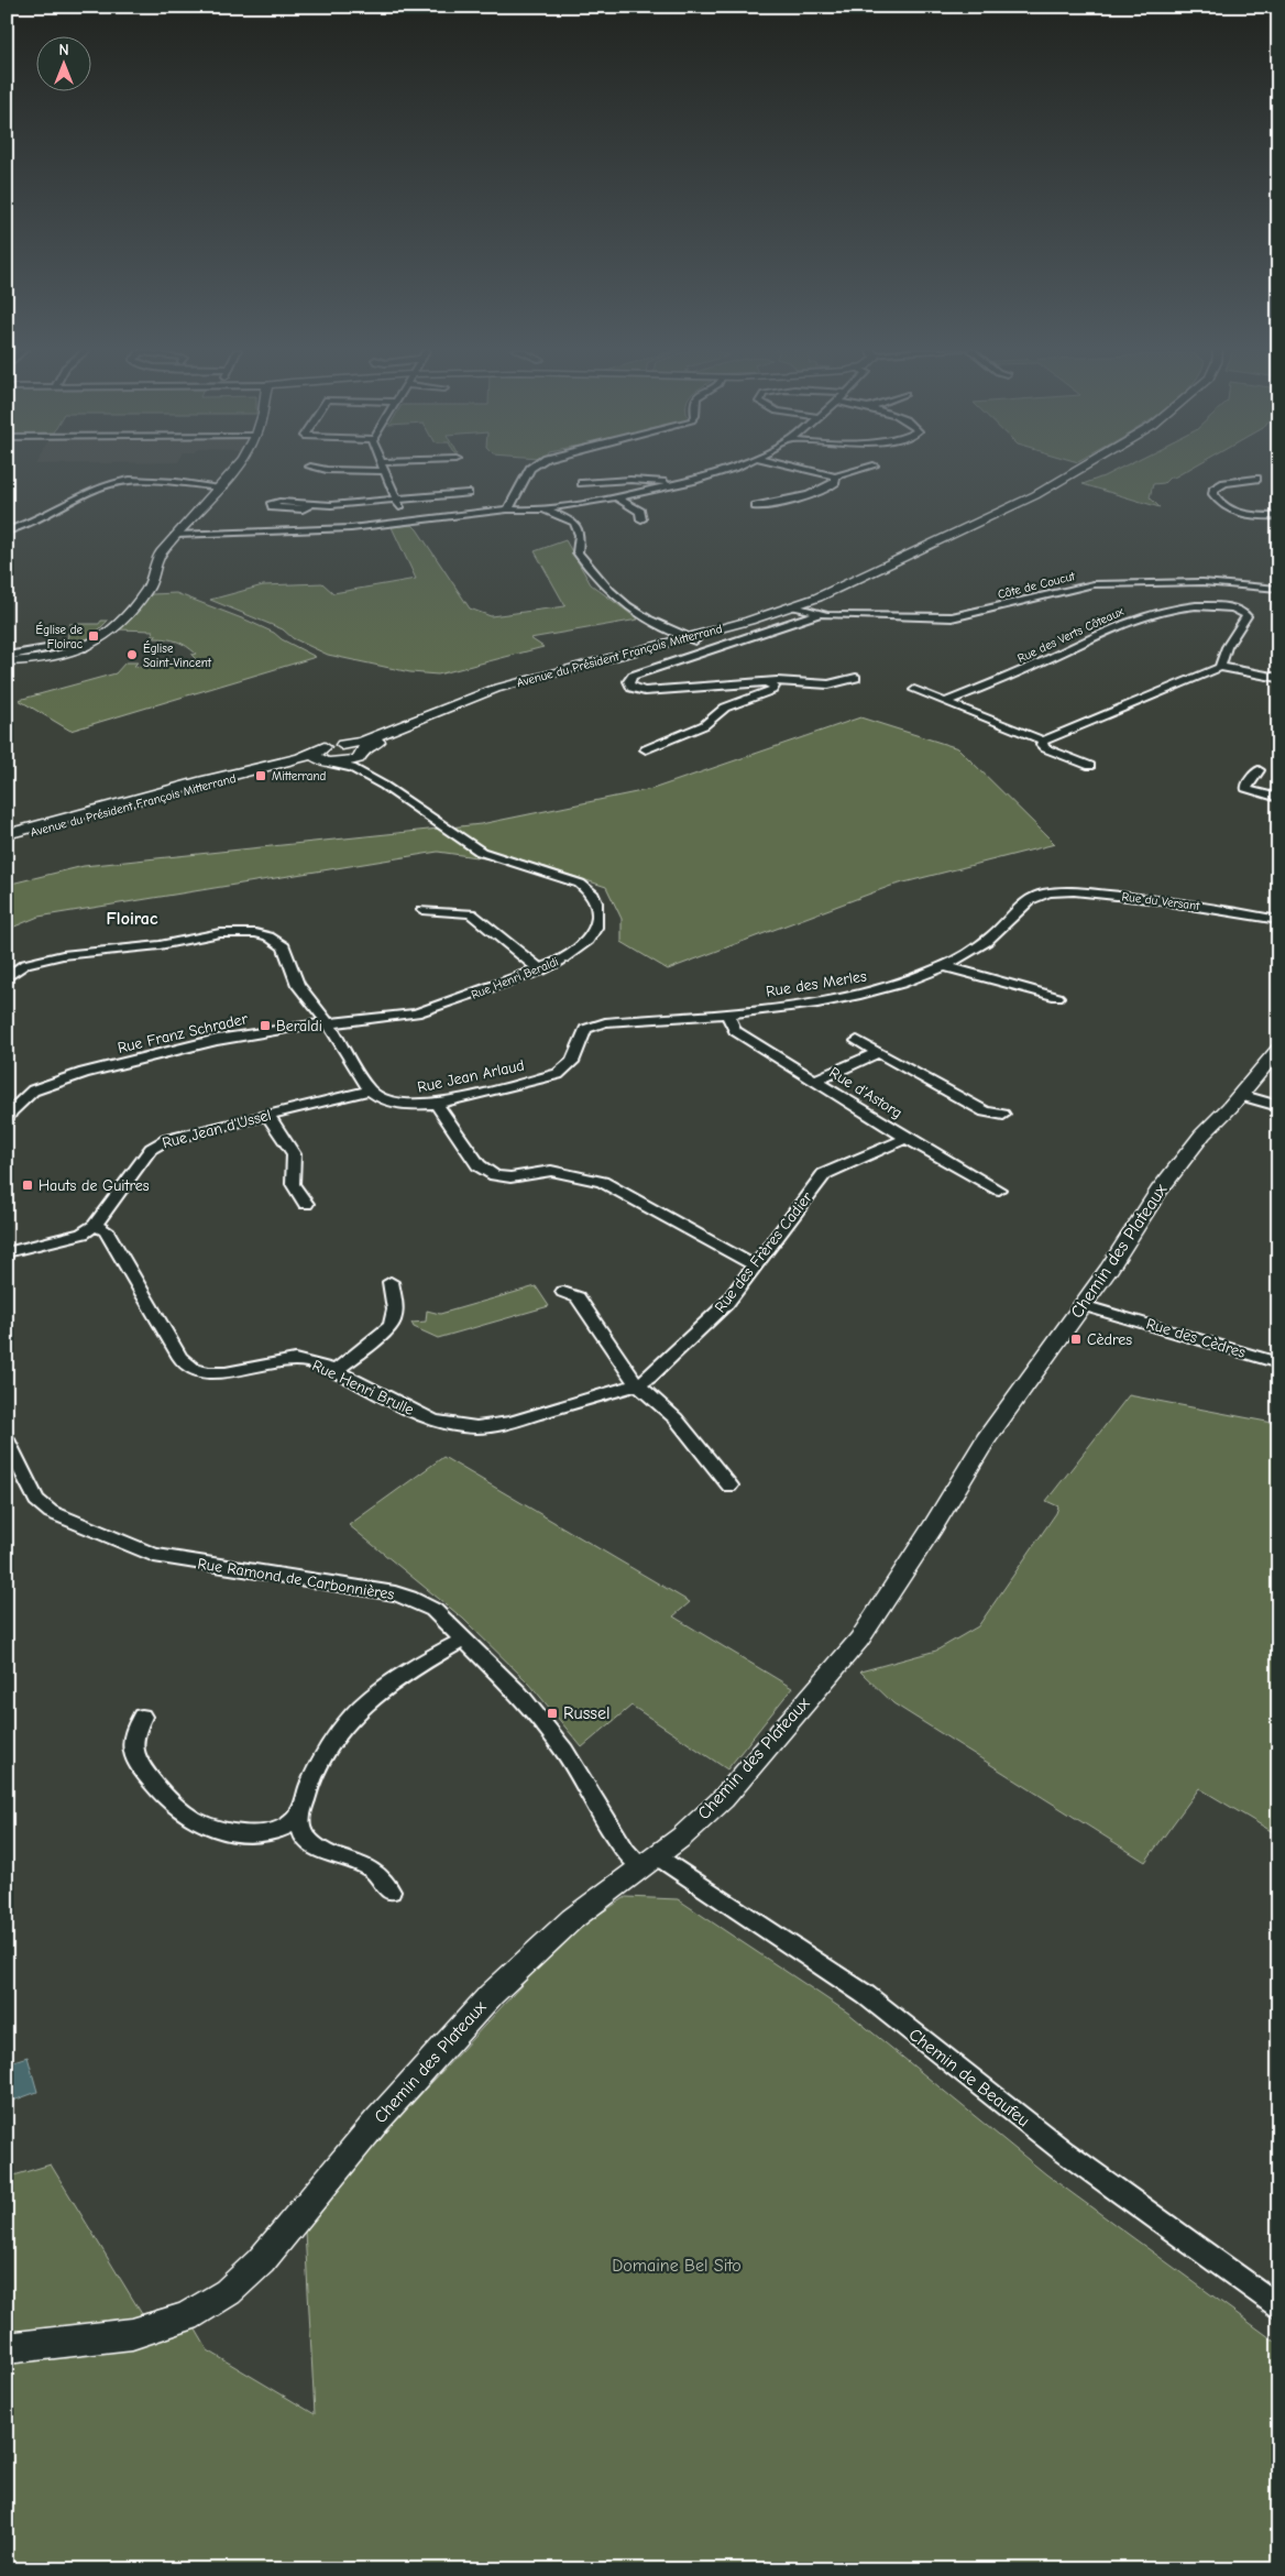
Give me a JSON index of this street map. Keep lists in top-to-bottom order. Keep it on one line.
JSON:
{"streets":{"street":["Côte de Coucut","Rue des Verts Côteaux","Avenue du Président François Mitterrand","Rue du Versant","Rue Henri Beraldi","Rue des Merles","Rue Franz Schrader","Rue Jean Arlaud","Rue d'Astorg","Rue Jean d'Ussel","Chemin des Plateaux","Rue des Frères Cadier","Rue des Cèdres","Rue Henri Brulle","Rue Ramond de Carbonnières","Chemin de Beaufeu"]},"crossings":[["Côte de Coucut","Avenue du Président François Mitterrand"],["Avenue du Président François Mitterrand","Rue Henri Beraldi"],["Rue du Versant","Rue des Merles"],["Rue Henri Beraldi","Rue Franz Schrader"],["Rue des Merles","Rue Jean Arlaud"],["Rue des Merles","Rue d'Astorg"],["Rue Jean Arlaud","Rue Jean d'Ussel"],["Rue d'Astorg","Rue des Frères Cadier"],["Rue Jean d'Ussel","Rue Henri Brulle"],["Chemin des Plateaux","Rue des Cèdres"],["Chemin des Plateaux","Rue Ramond de Carbonnières"],["Chemin des Plateaux","Chemin de Beaufeu"],["Rue des Frères Cadier","Rue Henri Brulle"],["Rue Ramond de Carbonnières","Chemin de Beaufeu"]],"districts":["Floirac"],"parks":["Domaine Bel Sito"],"places":{"transit":["Église de Floirac","Mitterrand","Beraldi","Hauts de Guitres","Cèdres","Russel"],"other":["Église Saint-Vincent"]},"north":"top"}
